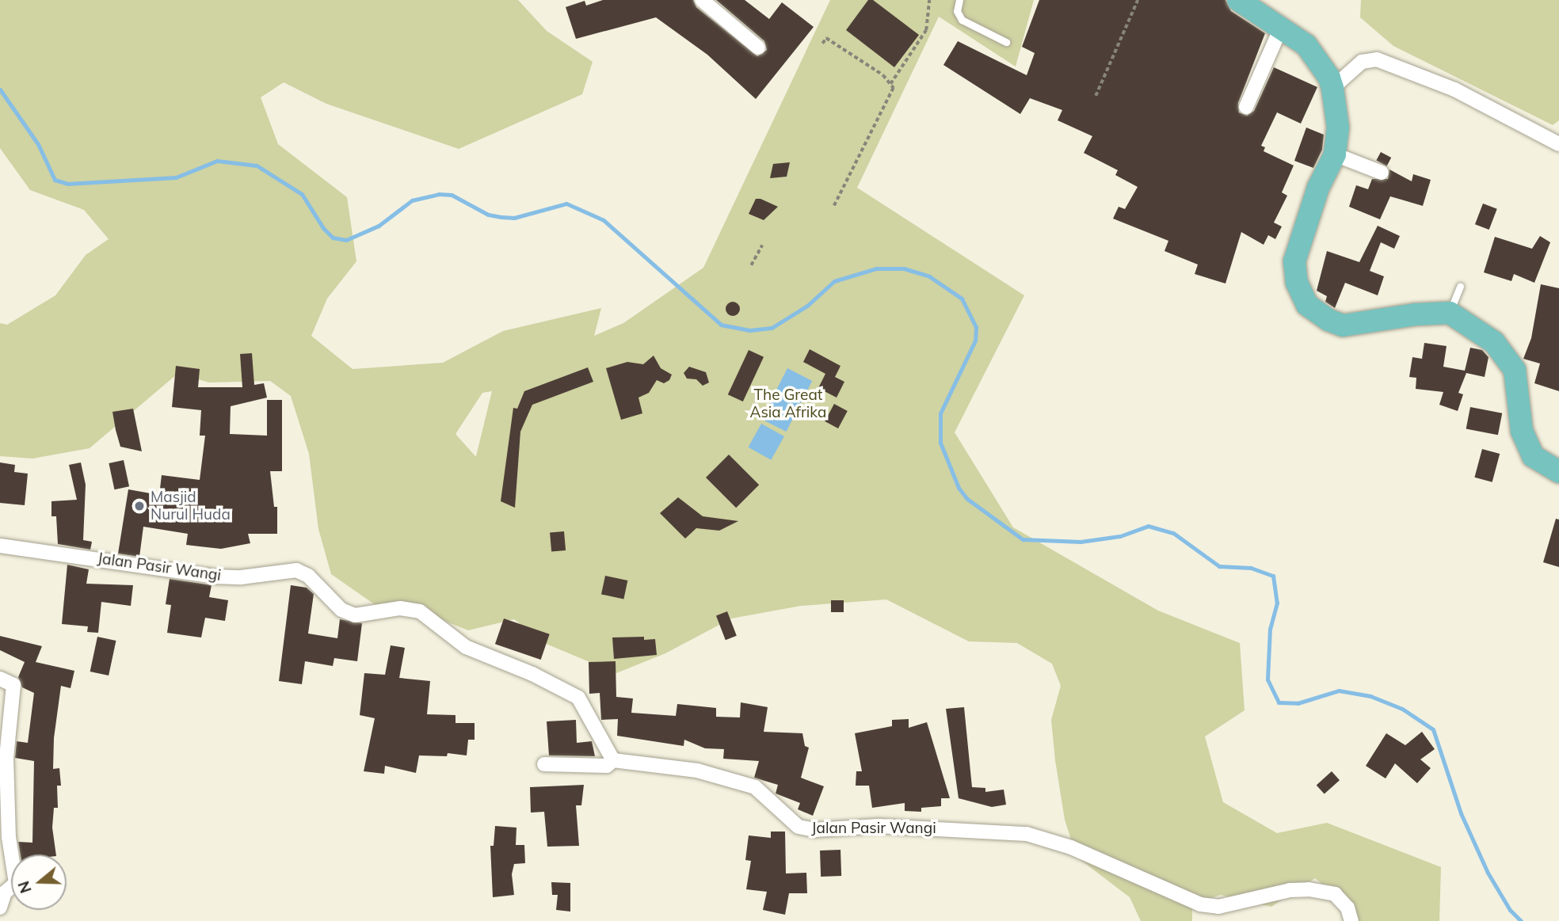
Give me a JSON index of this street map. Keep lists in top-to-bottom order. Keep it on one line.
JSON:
{"streets":{"street":["Jalan Pasir Wangi"]},"parks":["The Great Asia Afrika"],"places":["Masjid Nurul Huda"],"north":"left"}
